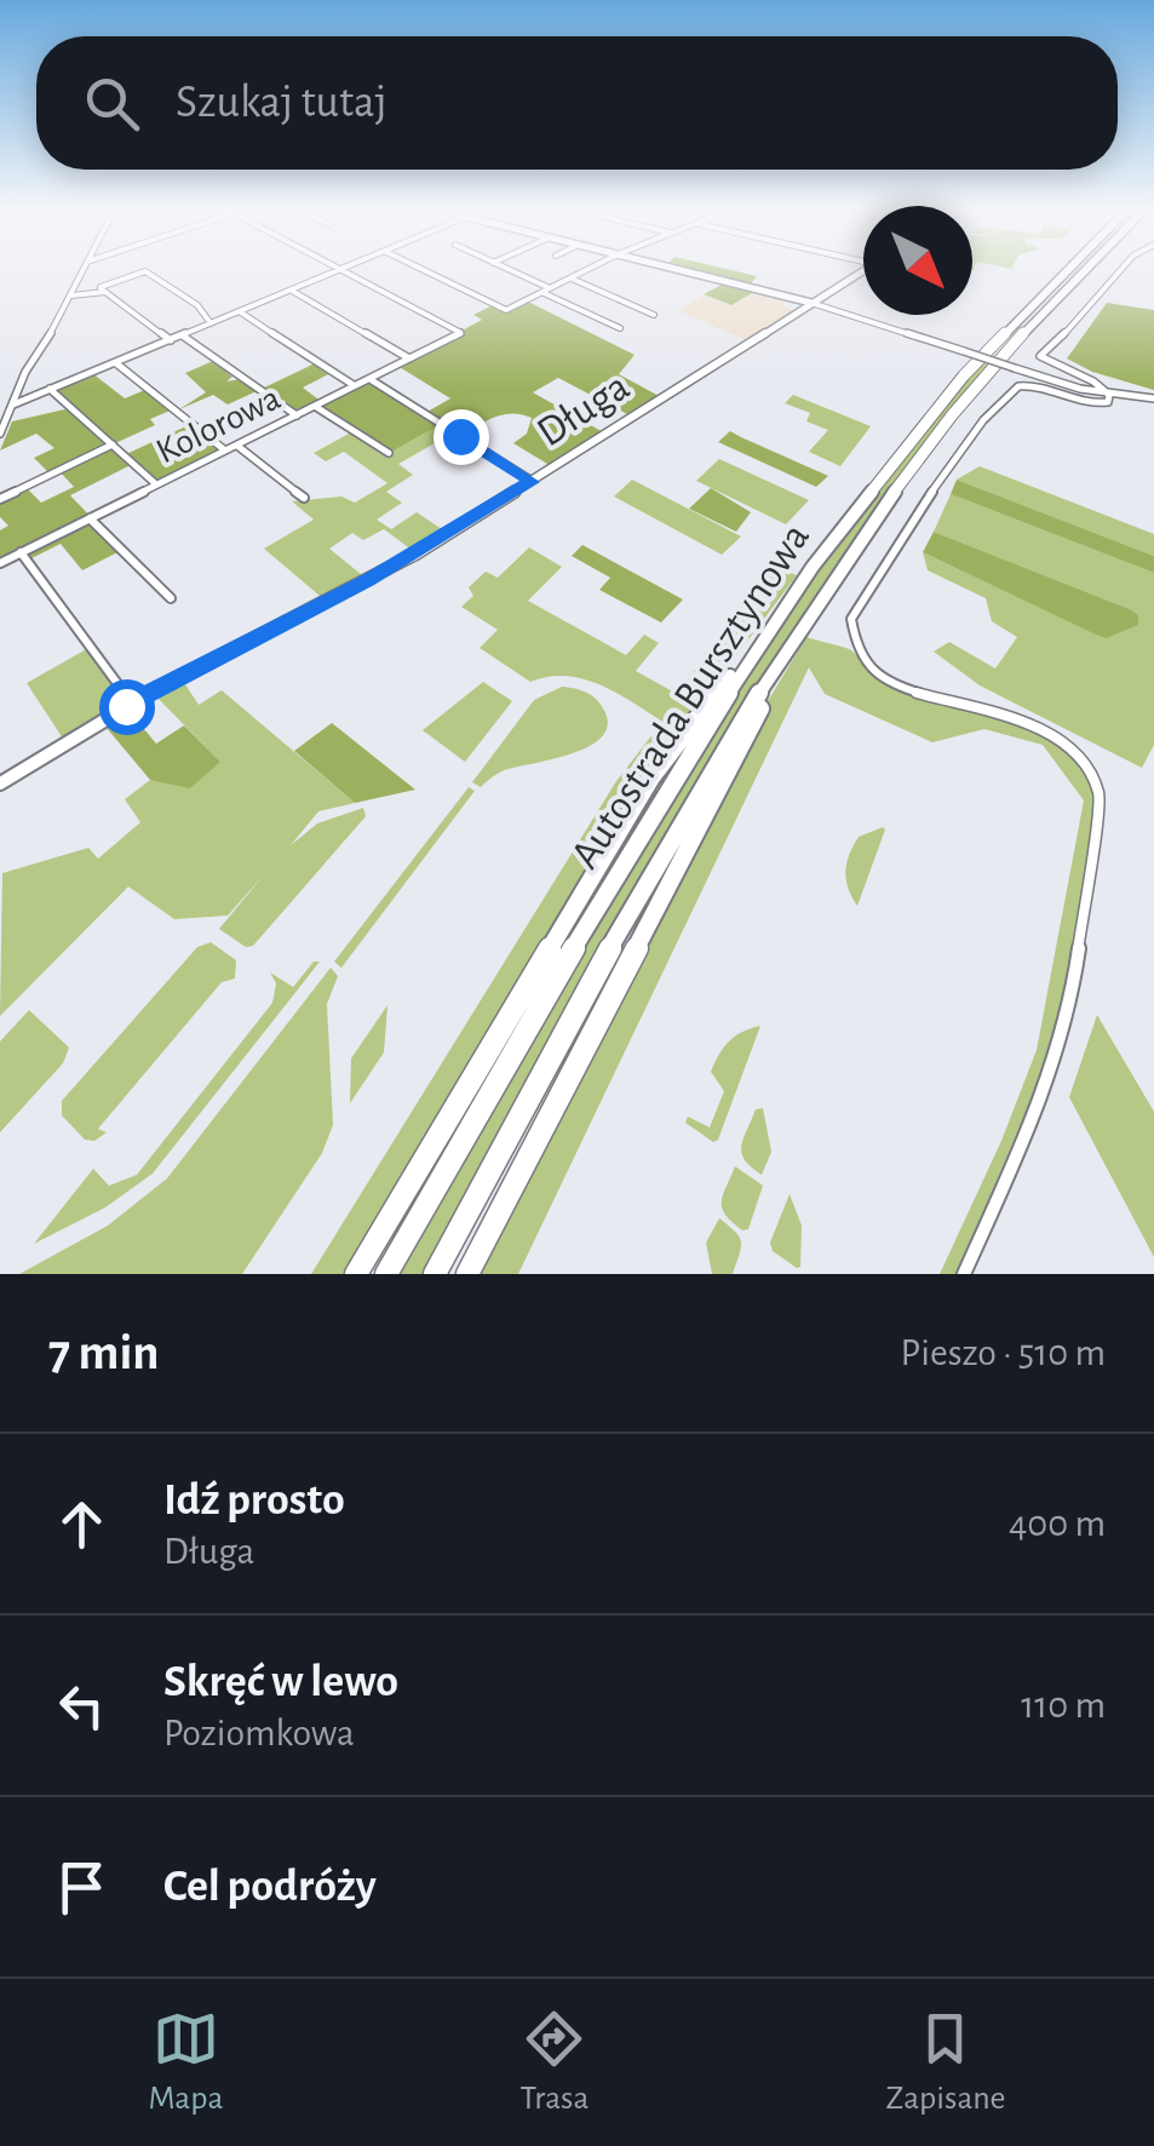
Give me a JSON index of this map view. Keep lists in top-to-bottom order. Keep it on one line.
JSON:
{"streets":{"highway":["Autostrada Bursztynowa"],"street":["Długa","Kolorowa"]},"north":"bottom right","page":{"search":"Szukaj tutaj","heading":["7 min","Pieszo · 510 m"],"list":[["Idź prosto","Długa","400 m"],["Skręć w lewo","Poziomkowa","110 m"],"Cel podróży"],"nav":["Mapa","Trasa","Zapisane"]}}
